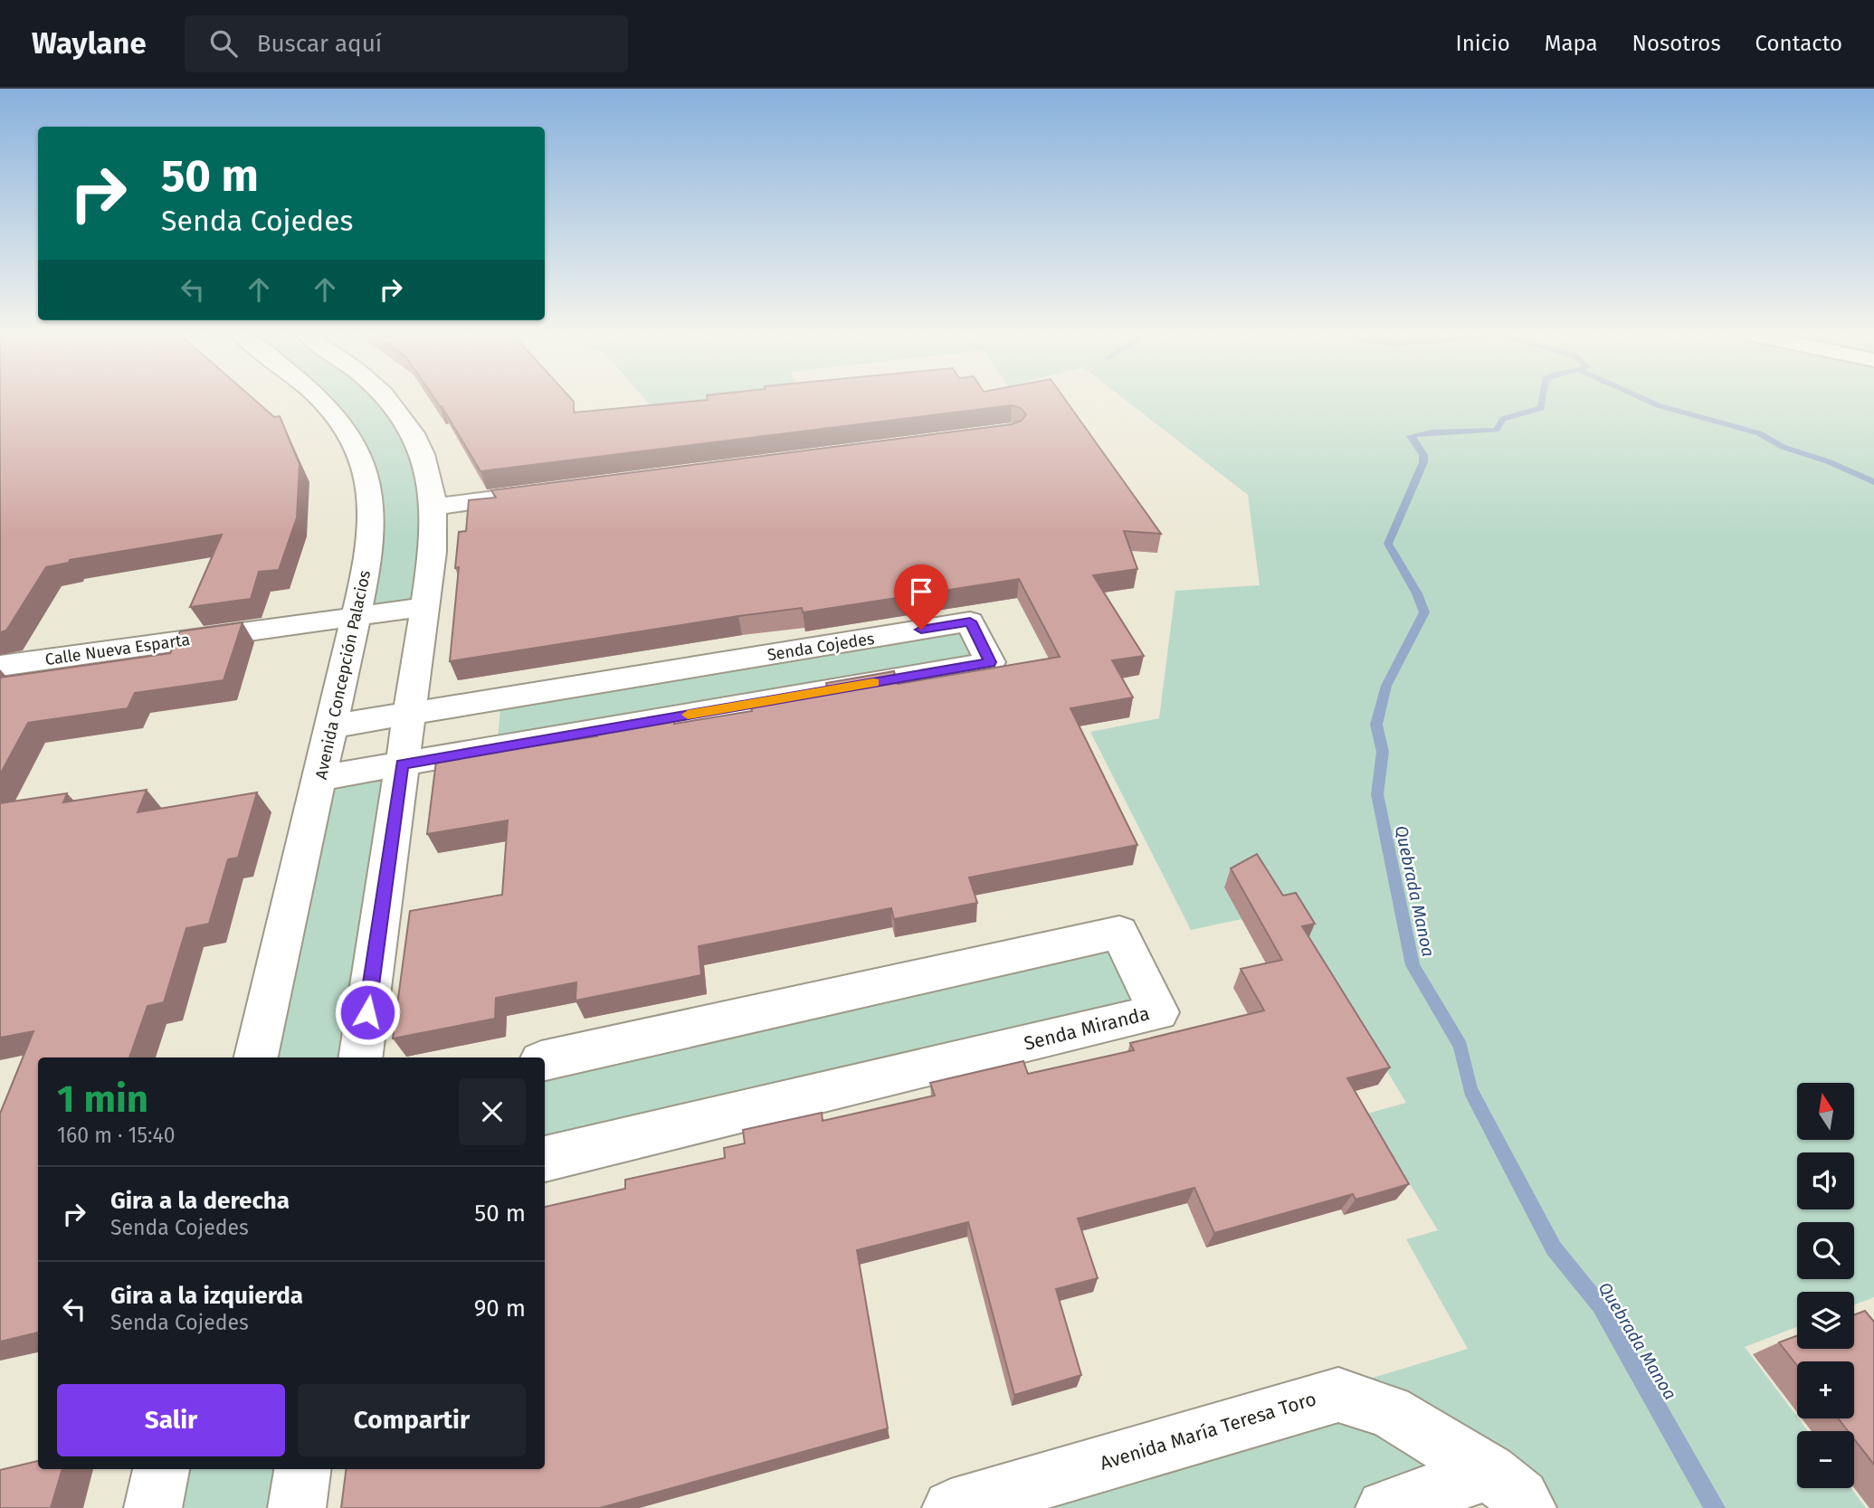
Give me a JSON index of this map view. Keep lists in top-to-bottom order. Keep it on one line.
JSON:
{"streets":{"street":["Senda Cojedes","Calle Nueva Esparta","Avenida Concepción Palacios","Senda Miranda","Avenida María Teresa Toro"]},"crossings":[["Senda Cojedes","Avenida Concepción Palacios"],["Calle Nueva Esparta","Avenida Concepción Palacios"]],"water":["Quebrada Manoa"],"north":"top","page":{"header":"Waylane","search":"Buscar aquí","nav":["Inicio","Mapa","Nosotros","Contacto"],"turn":["50 m","Senda Cojedes"],"heading":["1 min","160 m · 15:40"],"map_buttons":["+","−"],"list":[{"name":"Gira a la derecha","note":"Senda Cojedes","value":"50 m"},{"name":"Gira a la izquierda","note":"Senda Cojedes","value":"90 m"}],"buttons":["Salir","Compartir"]}}
